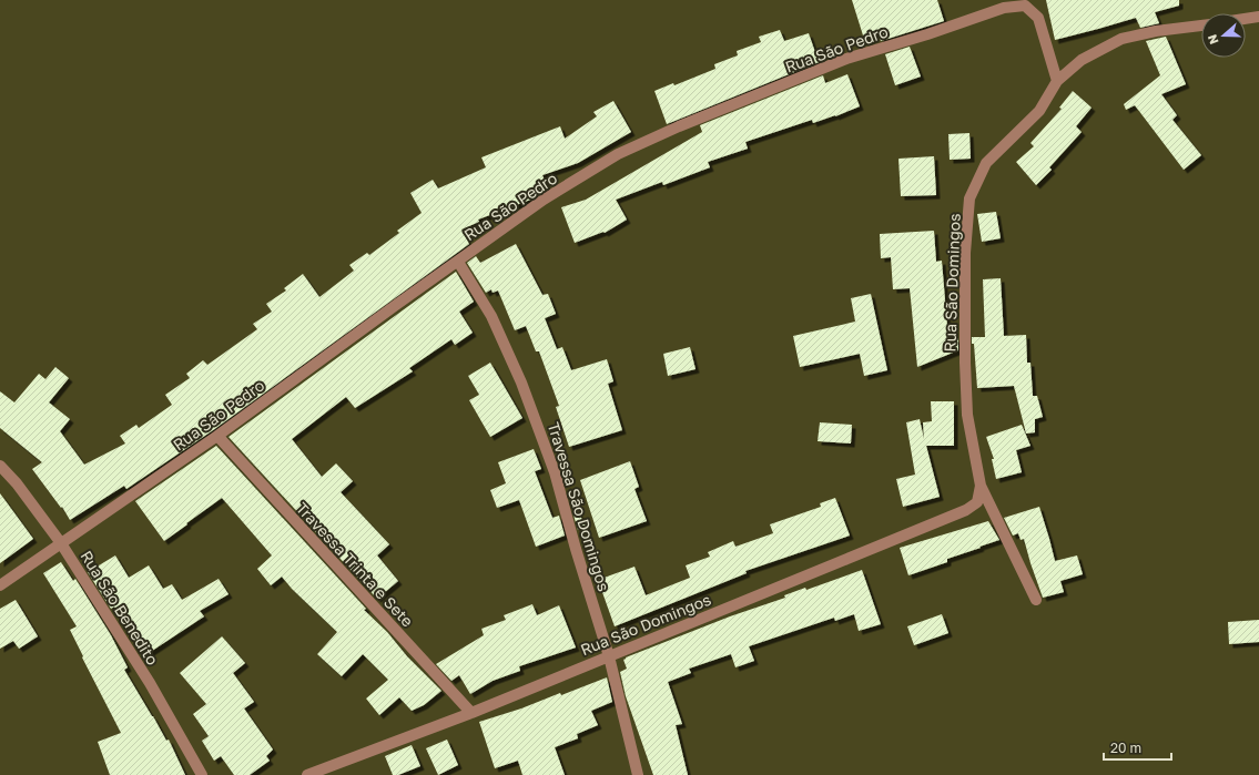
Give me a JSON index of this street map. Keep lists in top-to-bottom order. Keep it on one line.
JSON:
{"streets":{"street":["Rua São Pedro","Rua São Domingos","Travessa São Domingos","Travessa Trinta e Sete","Rua São Benedito"]},"crossings":[["Rua São Pedro","Rua São Domingos"],["Rua São Pedro","Travessa São Domingos"],["Rua São Pedro","Travessa Trinta e Sete"],["Rua São Pedro","Rua São Benedito"],["Rua São Domingos","Travessa São Domingos"],["Rua São Domingos","Travessa Trinta e Sete"]],"scale_bar":"20 m","north":"left"}
